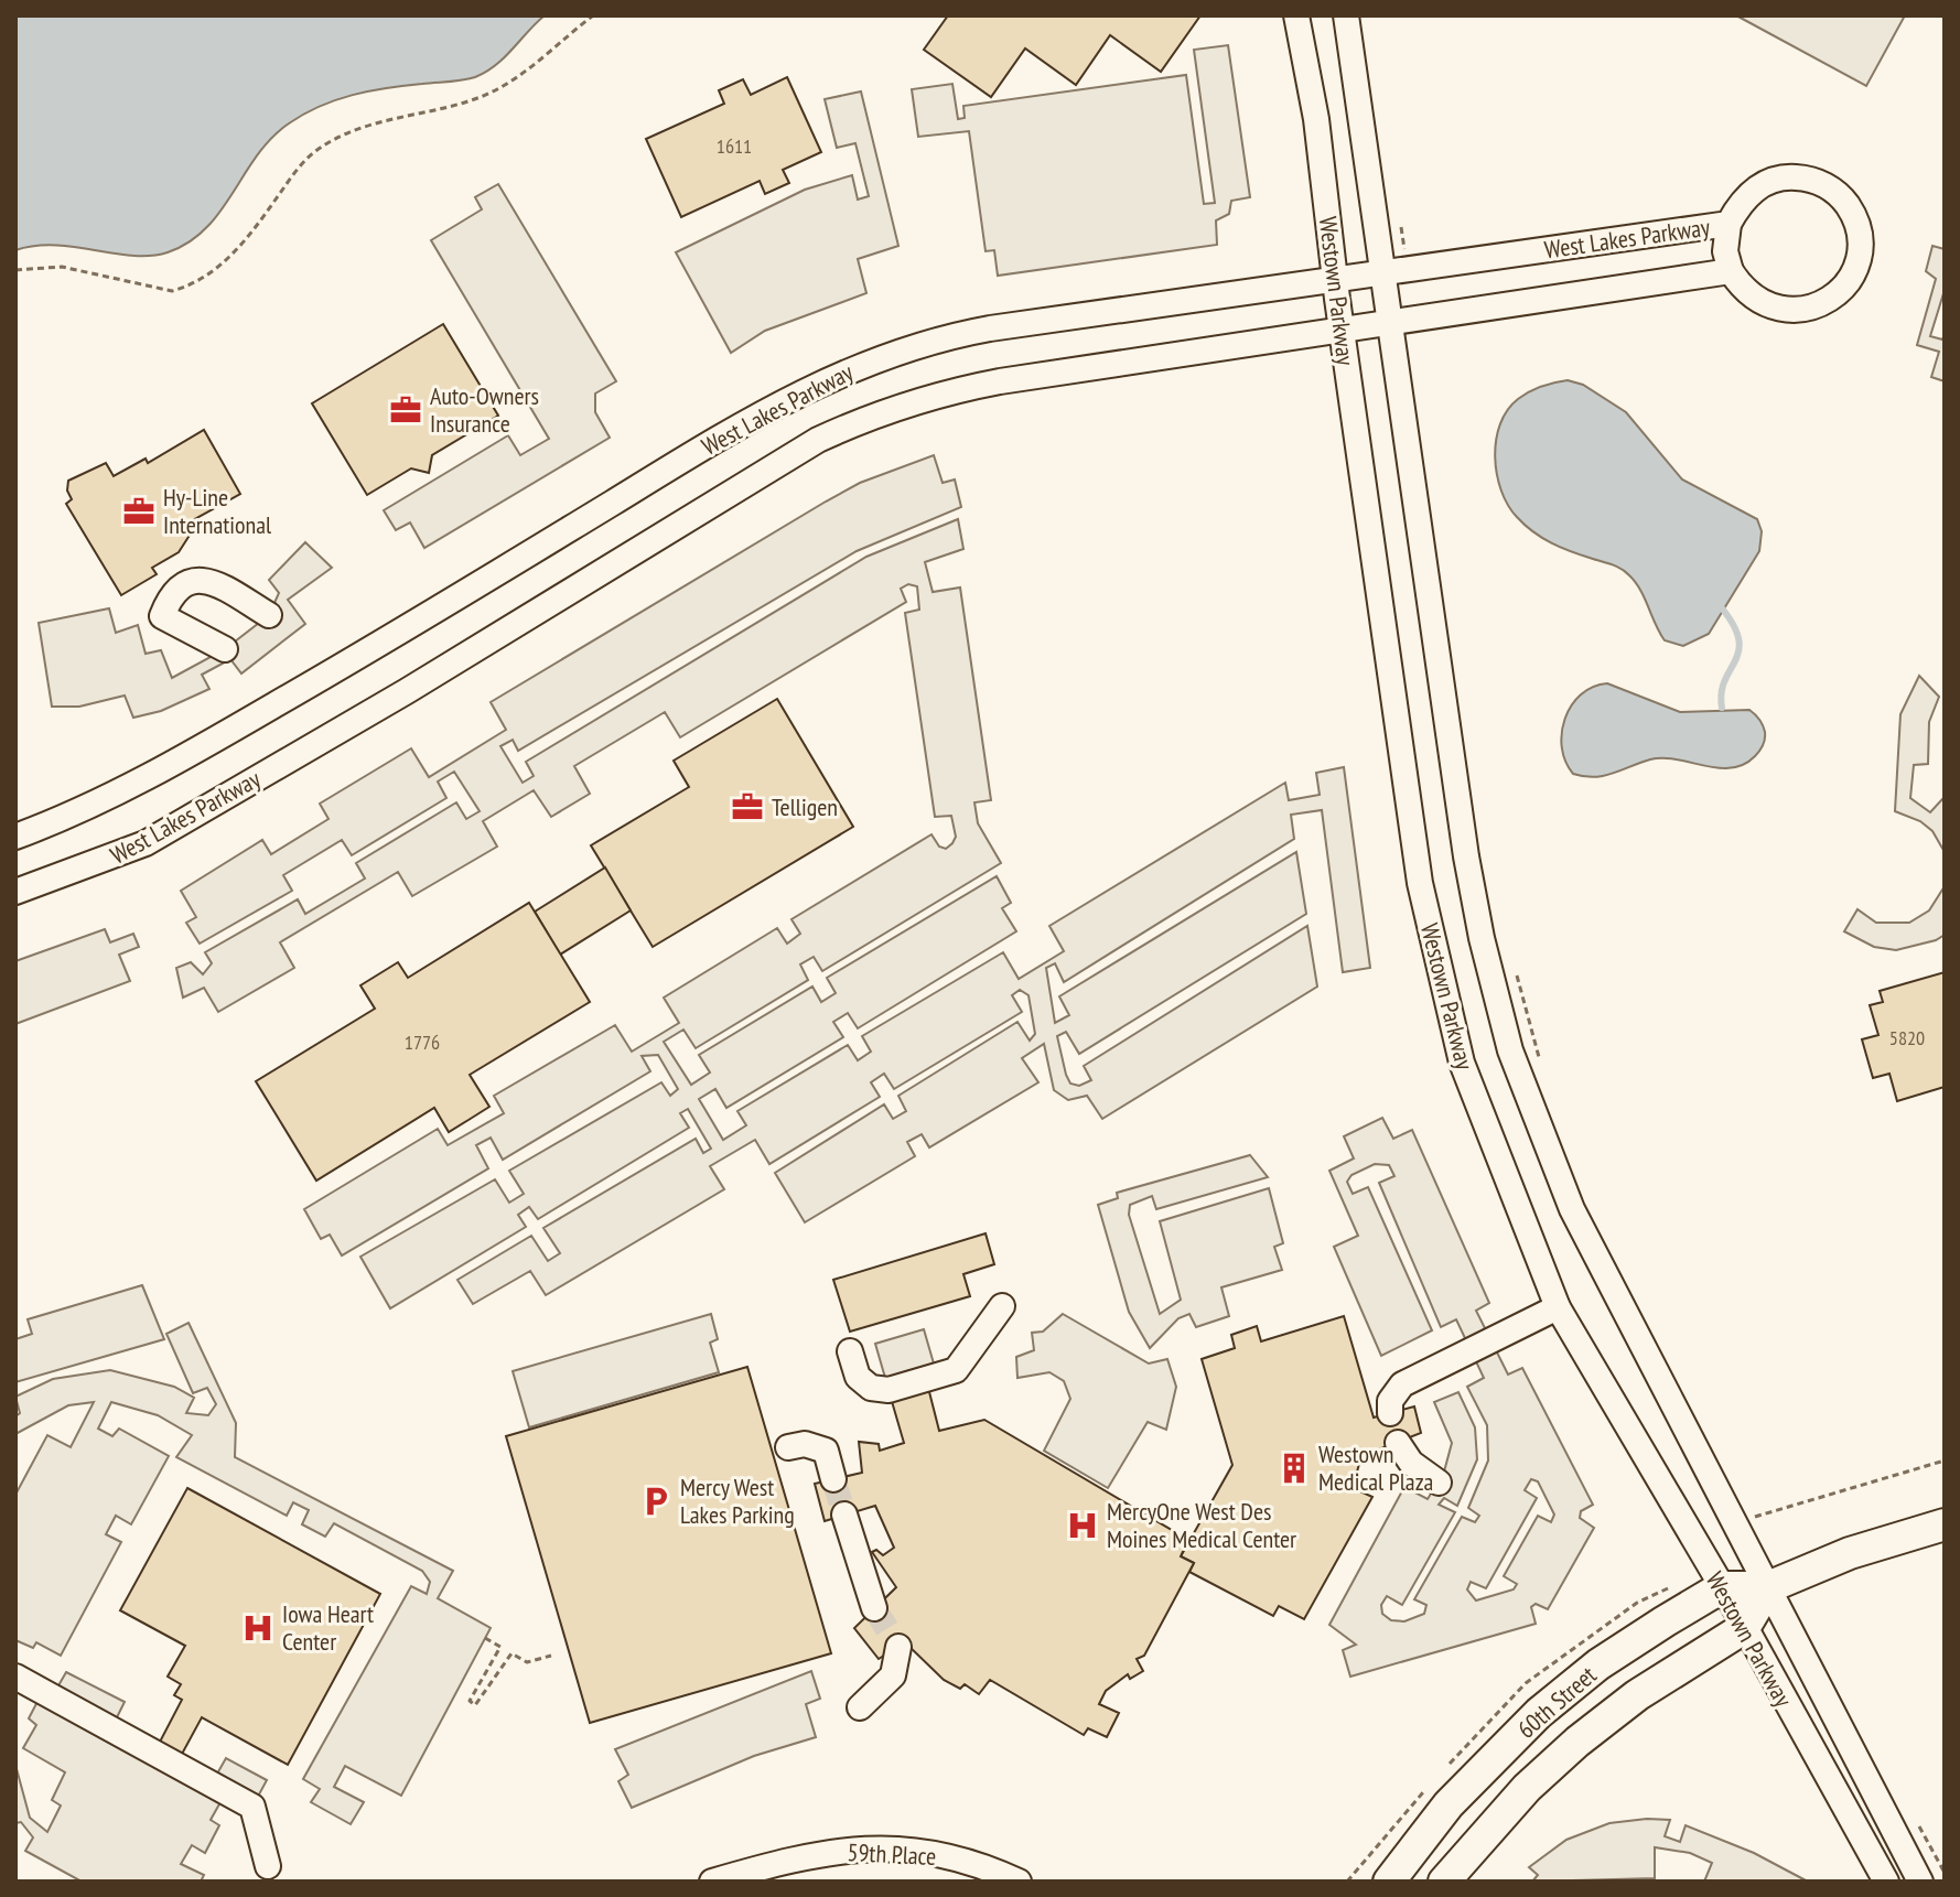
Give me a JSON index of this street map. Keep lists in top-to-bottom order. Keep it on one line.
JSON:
{"streets":{"main road":["60th Street"],"street":["West Lakes Parkway","Westown Parkway","59th Place"]},"crossings":[["West Lakes Parkway","Westown Parkway"],["Westown Parkway","60th Street"]],"places":{"office":["Auto-Owners Insurance","Hy-Line International","Telligen"],"building":["Westown Medical Plaza"],"parking":["Mercy West Lakes Parking"],"hospital":["MercyOne West Des Moines Medical Center","Iowa Heart Center"]},"house_numbers":["1611","5820","1776"]}
